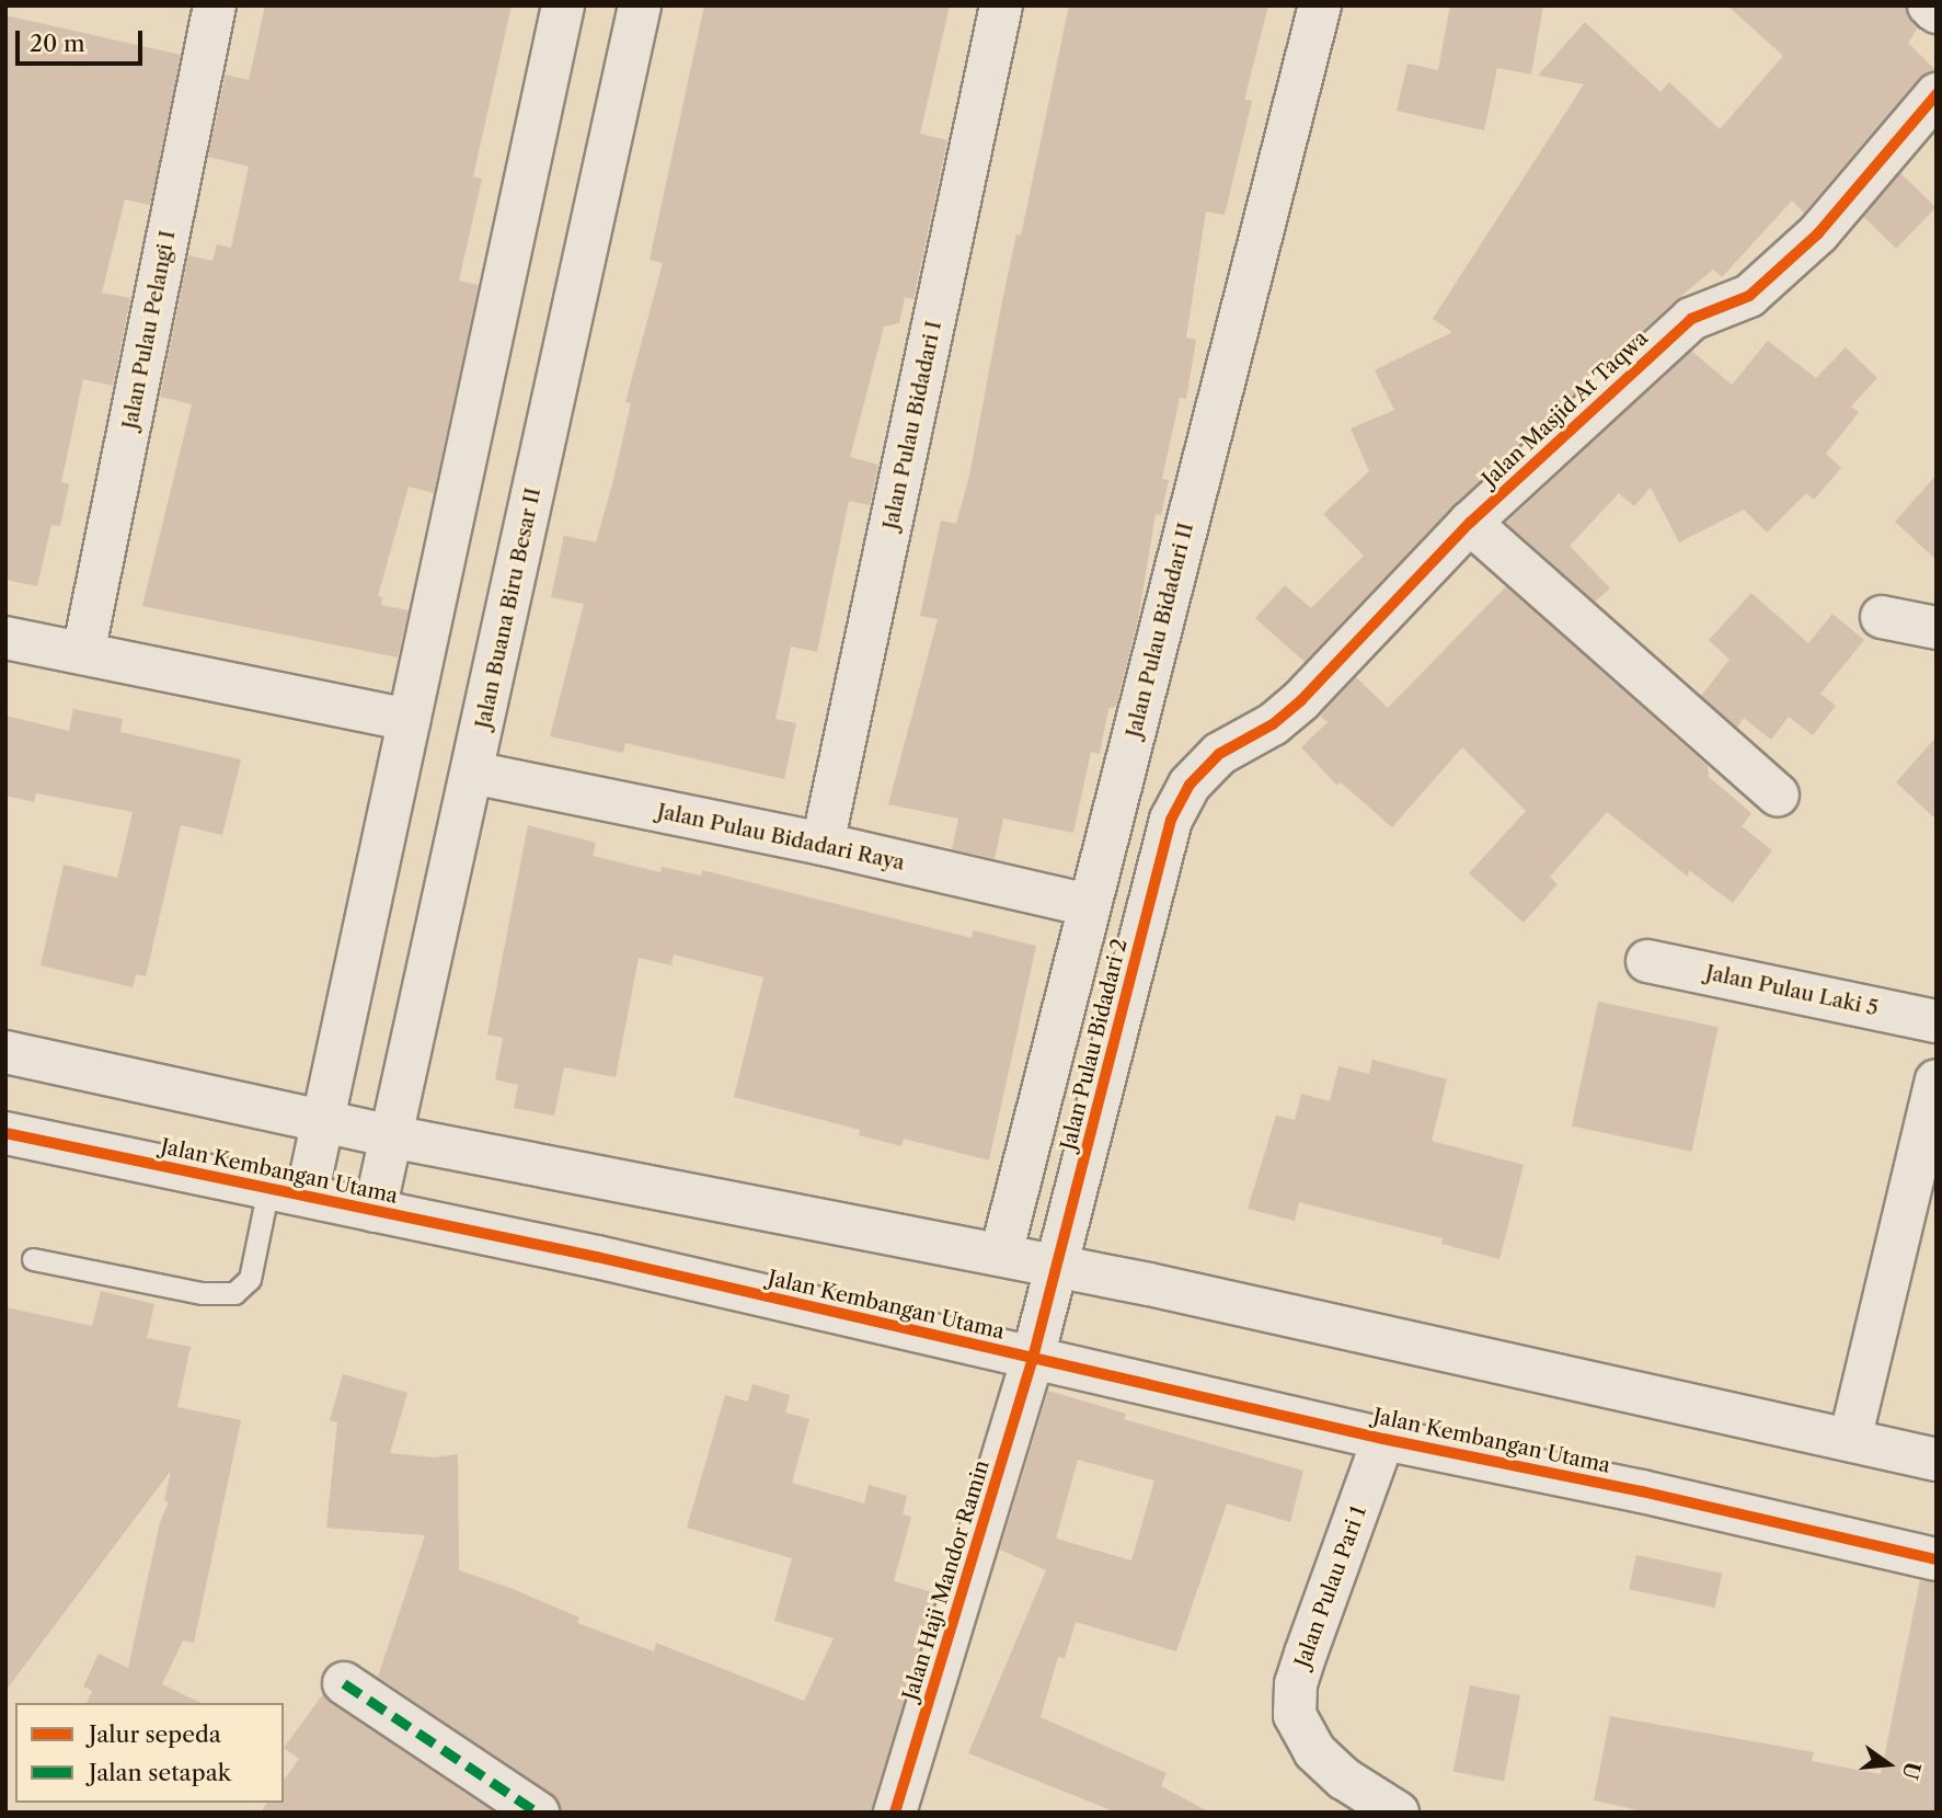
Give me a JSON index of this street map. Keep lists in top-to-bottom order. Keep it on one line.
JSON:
{"streets":{"street":["Jalan Pulau Pelangi I","Jalan Masjid At Taqwa","Jalan Pulau Bidadari I","Jalan Buana Biru Besar II","Jalan Pulau Bidadari II","Jalan Pulau Bidadari Raya","Jalan Pulau Laki 5","Jalan Pulau Bidadari 2","Jalan Kembangan Utama","Jalan Haji Mandor Ramin","Jalan Pulau Pari 1"]},"crossings":[["Jalan Masjid At Taqwa","Jalan Pulau Bidadari 2"],["Jalan Pulau Bidadari I","Jalan Pulau Bidadari Raya"],["Jalan Buana Biru Besar II","Jalan Pulau Bidadari Raya"],["Jalan Buana Biru Besar II","Jalan Kembangan Utama"],["Jalan Pulau Bidadari II","Jalan Pulau Bidadari Raya"],["Jalan Pulau Bidadari 2","Jalan Kembangan Utama"],["Jalan Pulau Bidadari 2","Jalan Haji Mandor Ramin"],["Jalan Kembangan Utama","Jalan Haji Mandor Ramin"],["Jalan Kembangan Utama","Jalan Pulau Pari 1"]],"legend":["Jalur sepeda","Jalan setapak"],"scale_bar":"20 m","north":"right"}
